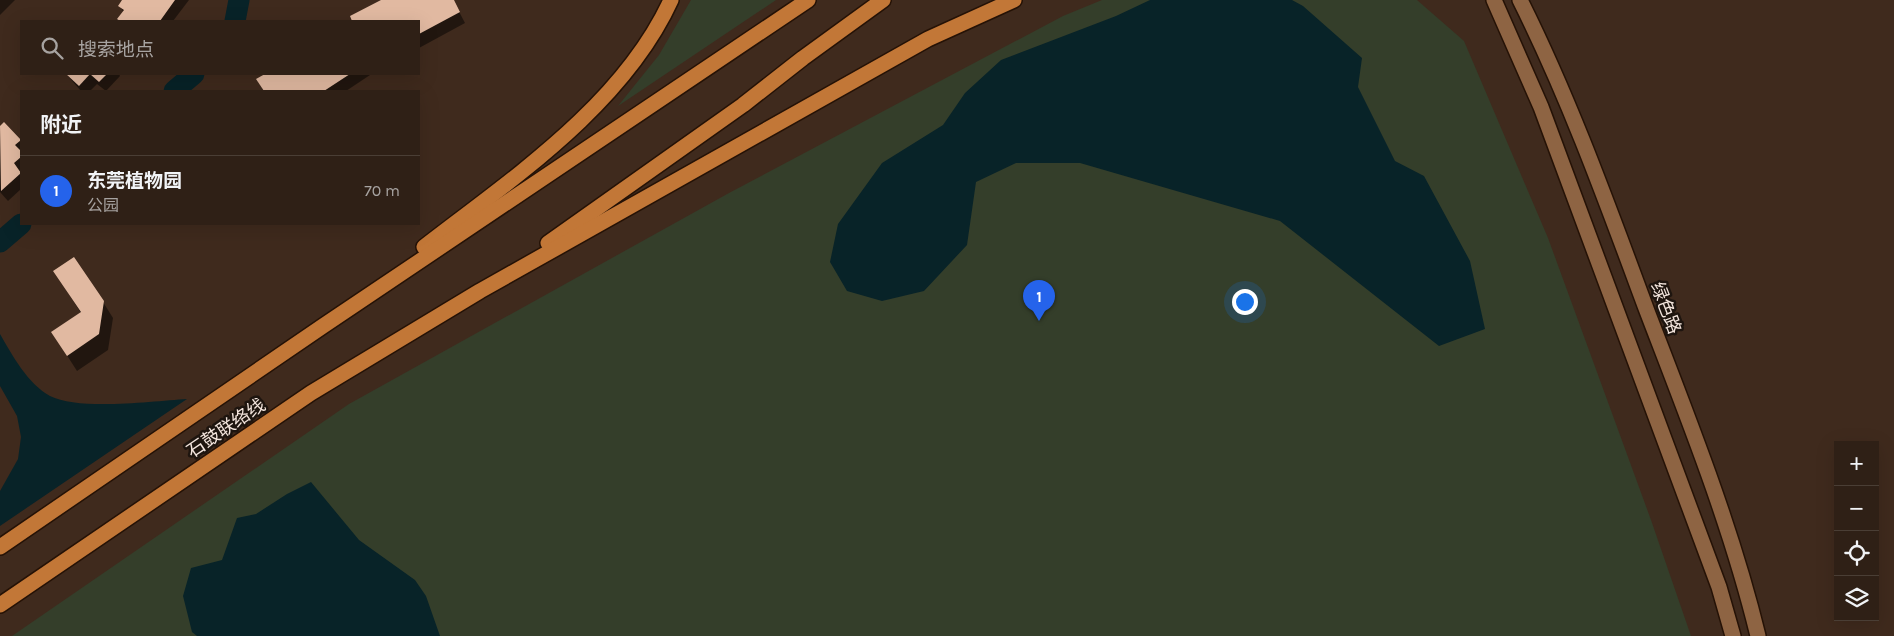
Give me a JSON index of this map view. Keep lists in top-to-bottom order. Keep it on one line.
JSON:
{"streets":{"highway":["石鼓联络线"],"main road":["绿色路"]},"page":{"search":"搜索地点","heading":"附近","list":[{"mark":"1","name":"东莞植物园","note":"公园","value":"70 m"}],"pins":"1","map_buttons":["+","−"]}}
